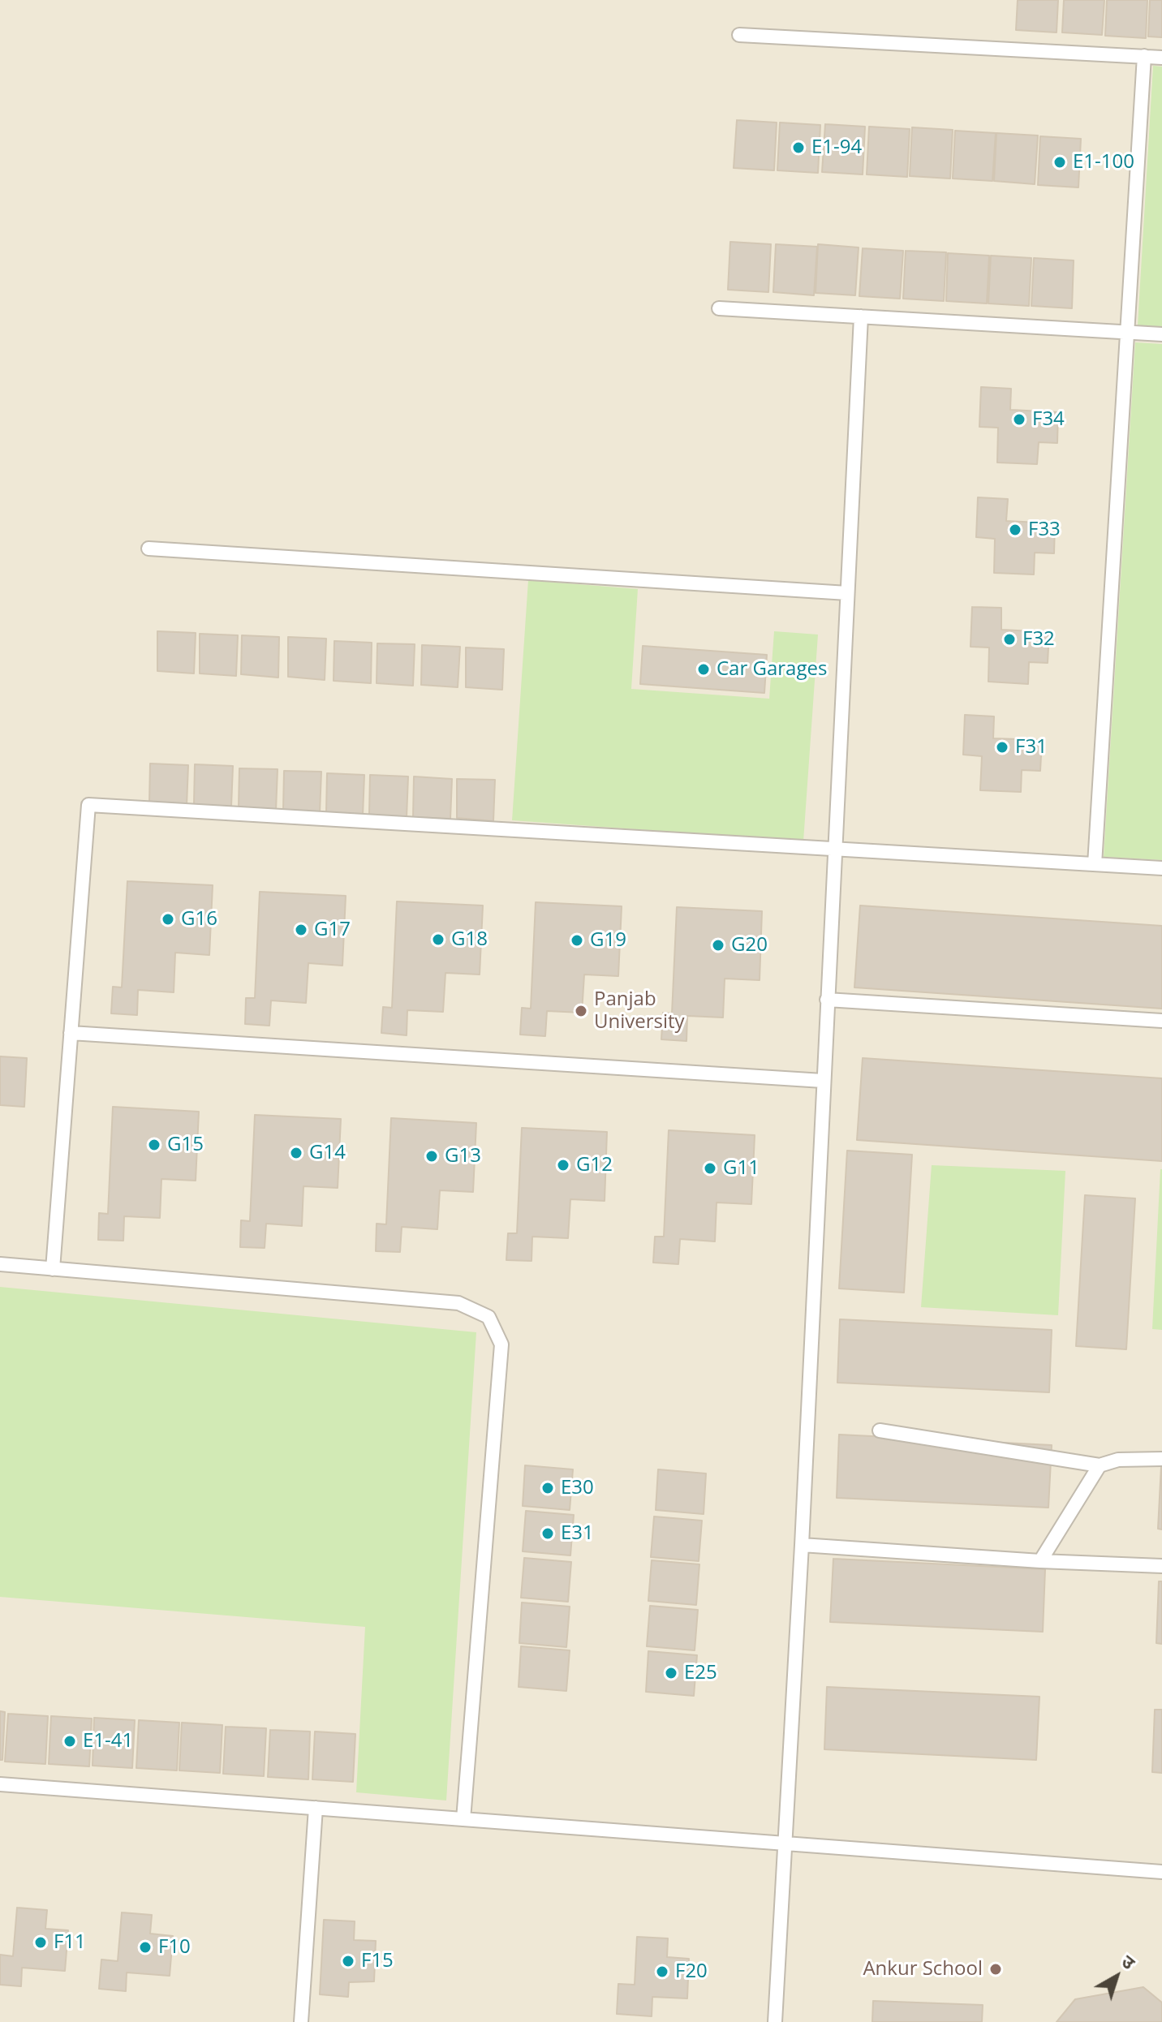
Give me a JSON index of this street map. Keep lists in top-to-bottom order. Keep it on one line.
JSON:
{"places":["E1-94","E1-100","F34","F33","F32","Car Garages","F31","G16","G17","G18","G19","G20","Panjab University","G15","G14","G13","G12","G11","E30","E31","E25","E1-41","F11","F10","F15","Ankur School","F20"],"north":"top right"}
